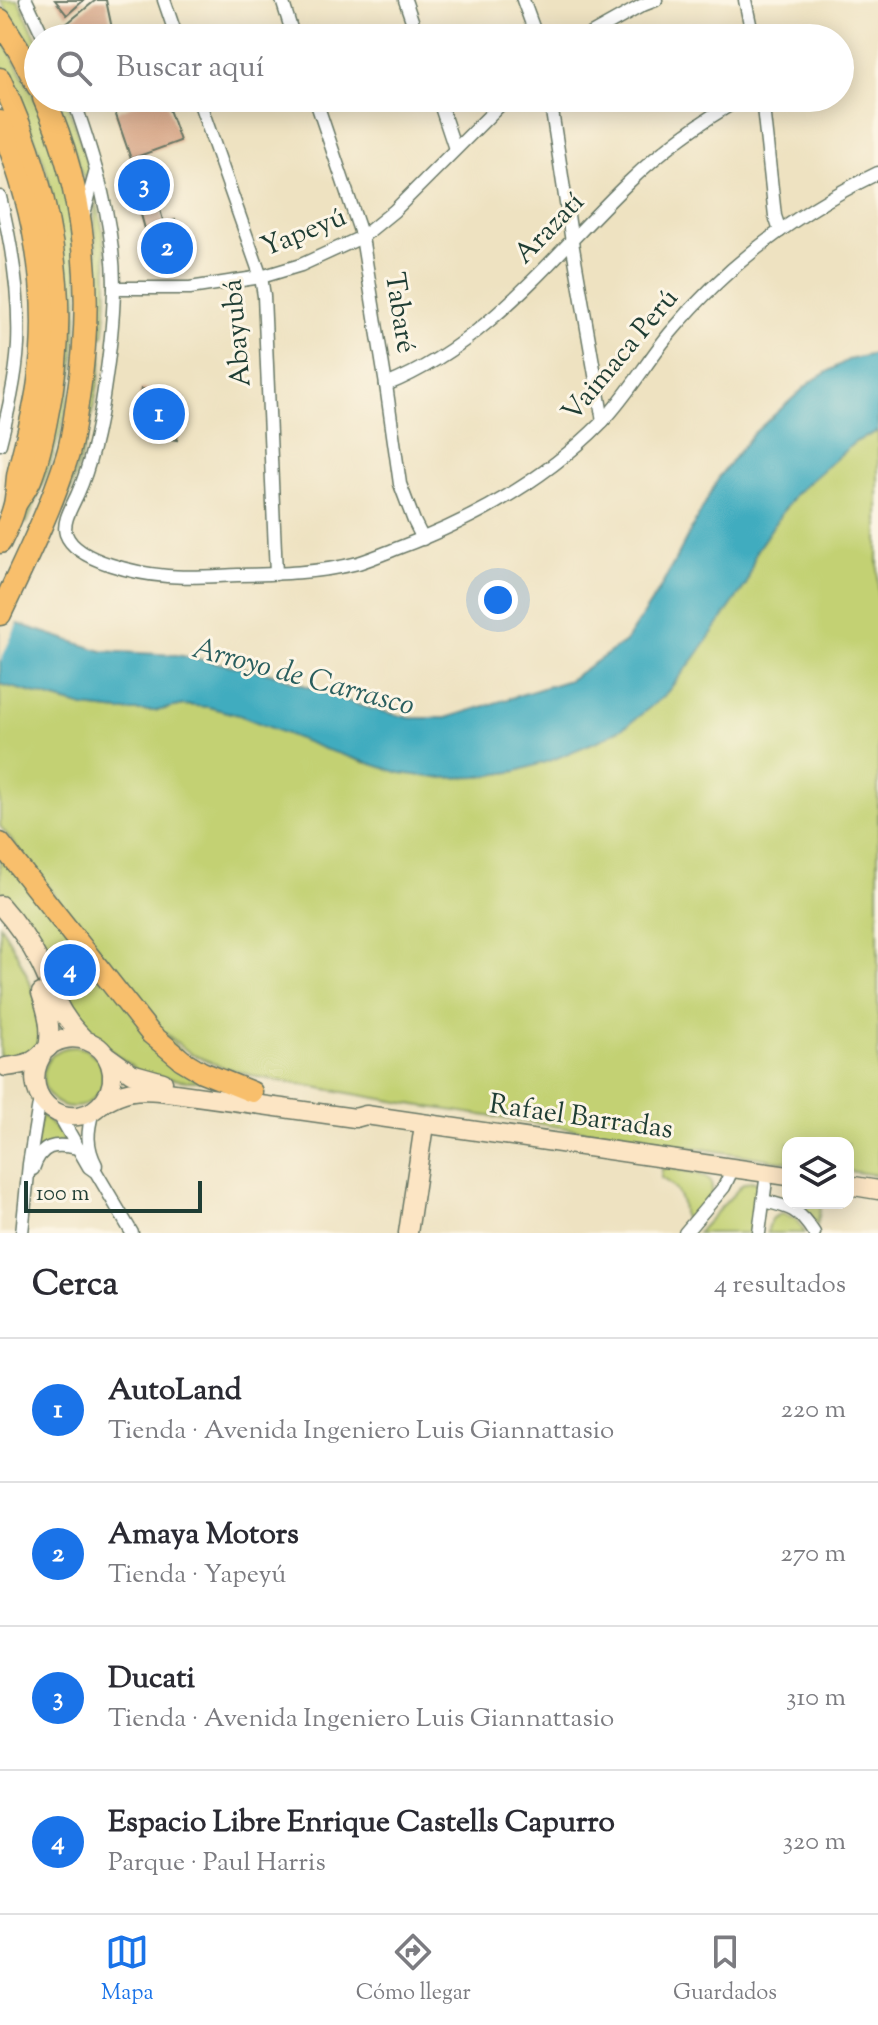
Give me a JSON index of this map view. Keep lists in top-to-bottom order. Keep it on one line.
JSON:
{"streets":{"main road":["Rafael Barradas"],"street":["Arazatí","Yapeyú","Tabaré","Abayubá","Vaimaca Perú"]},"crossings":[["Arazatí","Tabaré"],["Yapeyú","Tabaré"],["Yapeyú","Abayubá"],["Tabaré","Vaimaca Perú"],["Abayubá","Vaimaca Perú"]],"water":["Arroyo de Carrasco"],"scale_bar":"100 m","page":{"search":"Buscar aquí","pins":["3","2","1","4"],"scale":"100 m","heading":["Cerca","4 resultados"],"list":[{"mark":"1","name":"AutoLand","note":"Tienda · Avenida Ingeniero Luis Giannattasio","value":"220 m"},{"mark":"2","name":"Amaya Motors","note":"Tienda · Yapeyú","value":"270 m"},{"mark":"3","name":"Ducati","note":"Tienda · Avenida Ingeniero Luis Giannattasio","value":"310 m"},{"mark":"4","name":"Espacio Libre Enrique Castells Capurro","note":"Parque · Paul Harris","value":"320 m"}],"nav":["Mapa","Cómo llegar","Guardados"]}}
